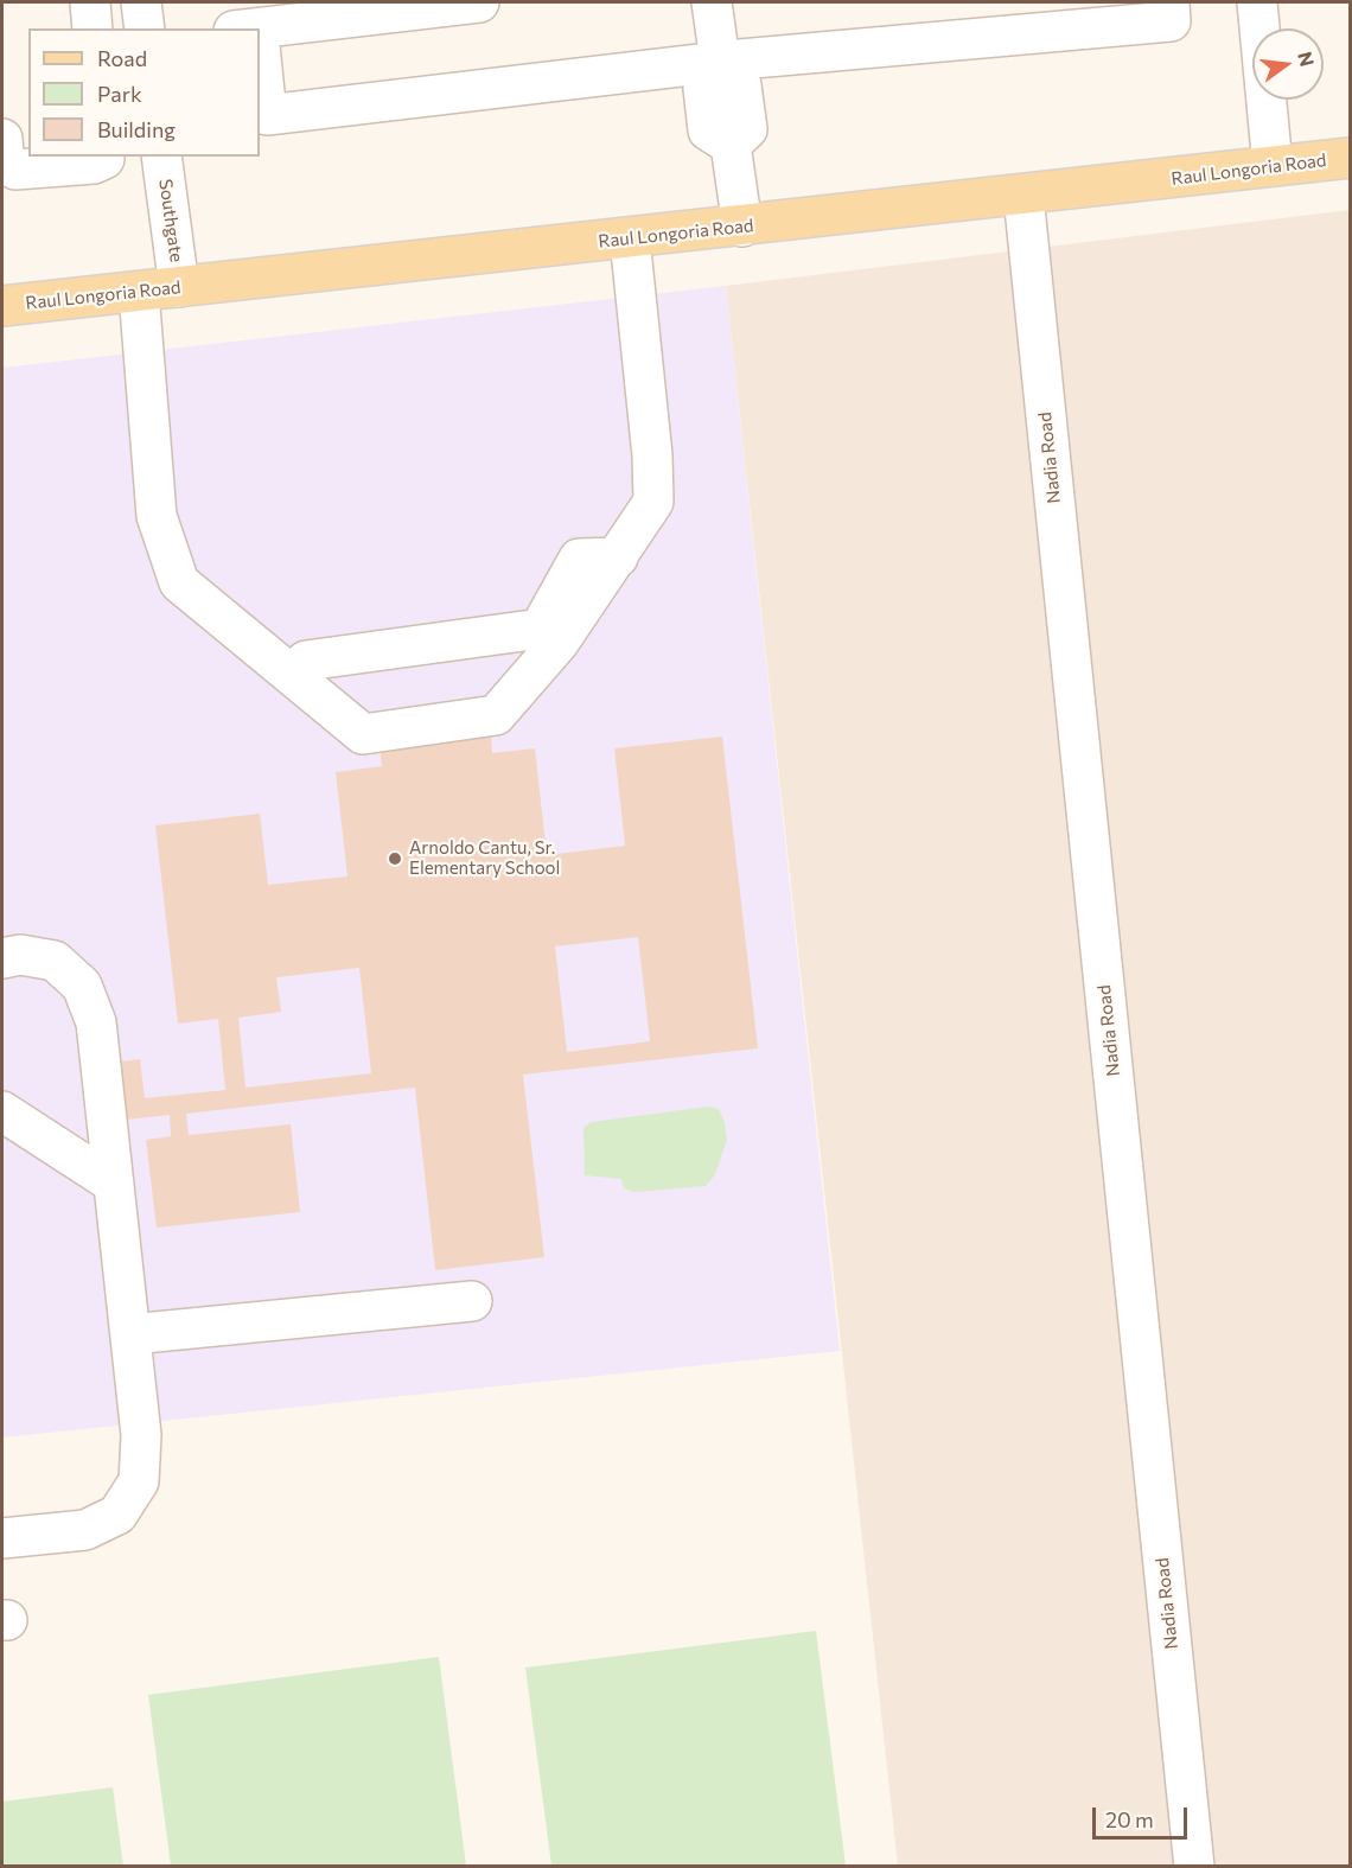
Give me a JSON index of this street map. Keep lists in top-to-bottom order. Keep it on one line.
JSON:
{"streets":{"main road":["Raul Longoria Road"],"street":["Southgate","Nadia Road"]},"crossings":[["Raul Longoria Road","Southgate"],["Raul Longoria Road","Nadia Road"]],"places":["Arnoldo Cantu, Sr. Elementary School"],"legend":["Road","Park","Building"],"scale_bar":"20 m","north":"right"}
